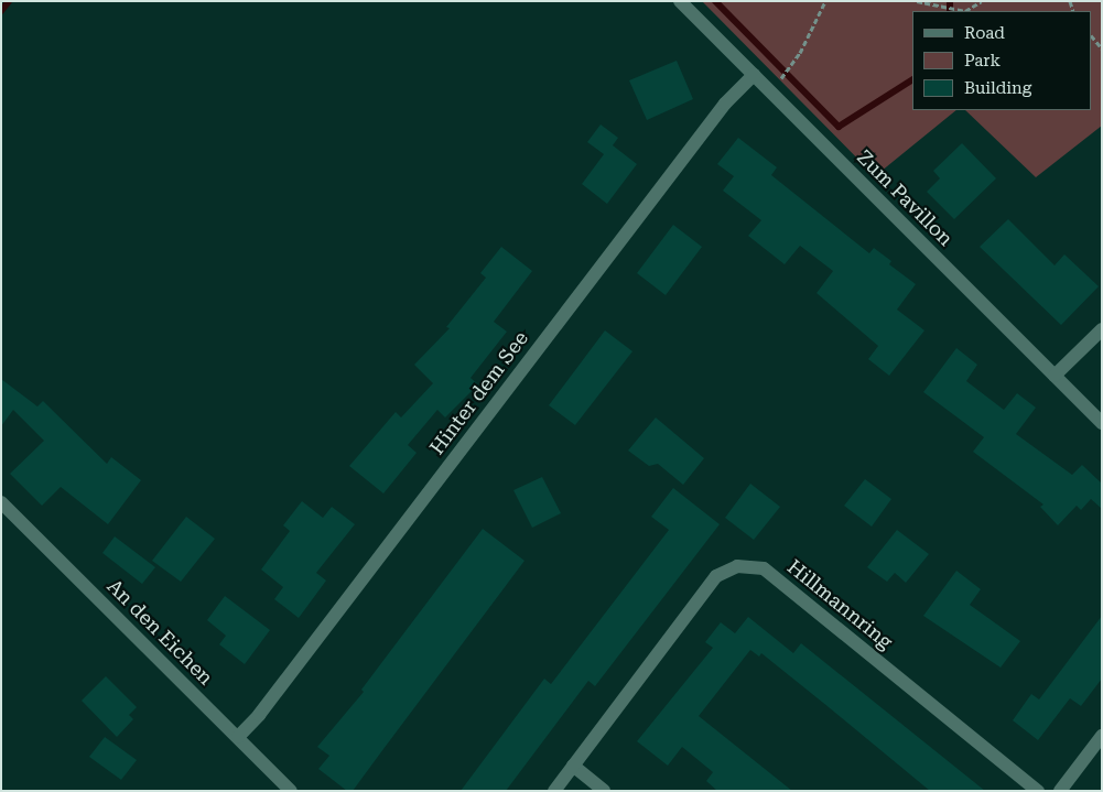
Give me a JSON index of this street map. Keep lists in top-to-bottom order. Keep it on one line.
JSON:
{"streets":{"street":["Zum Pavillon","Hinter dem See","Hillmannring","An den Eichen"]},"crossings":[["Zum Pavillon","Hinter dem See"],["Hinter dem See","An den Eichen"]],"legend":["Road","Park","Building"]}
